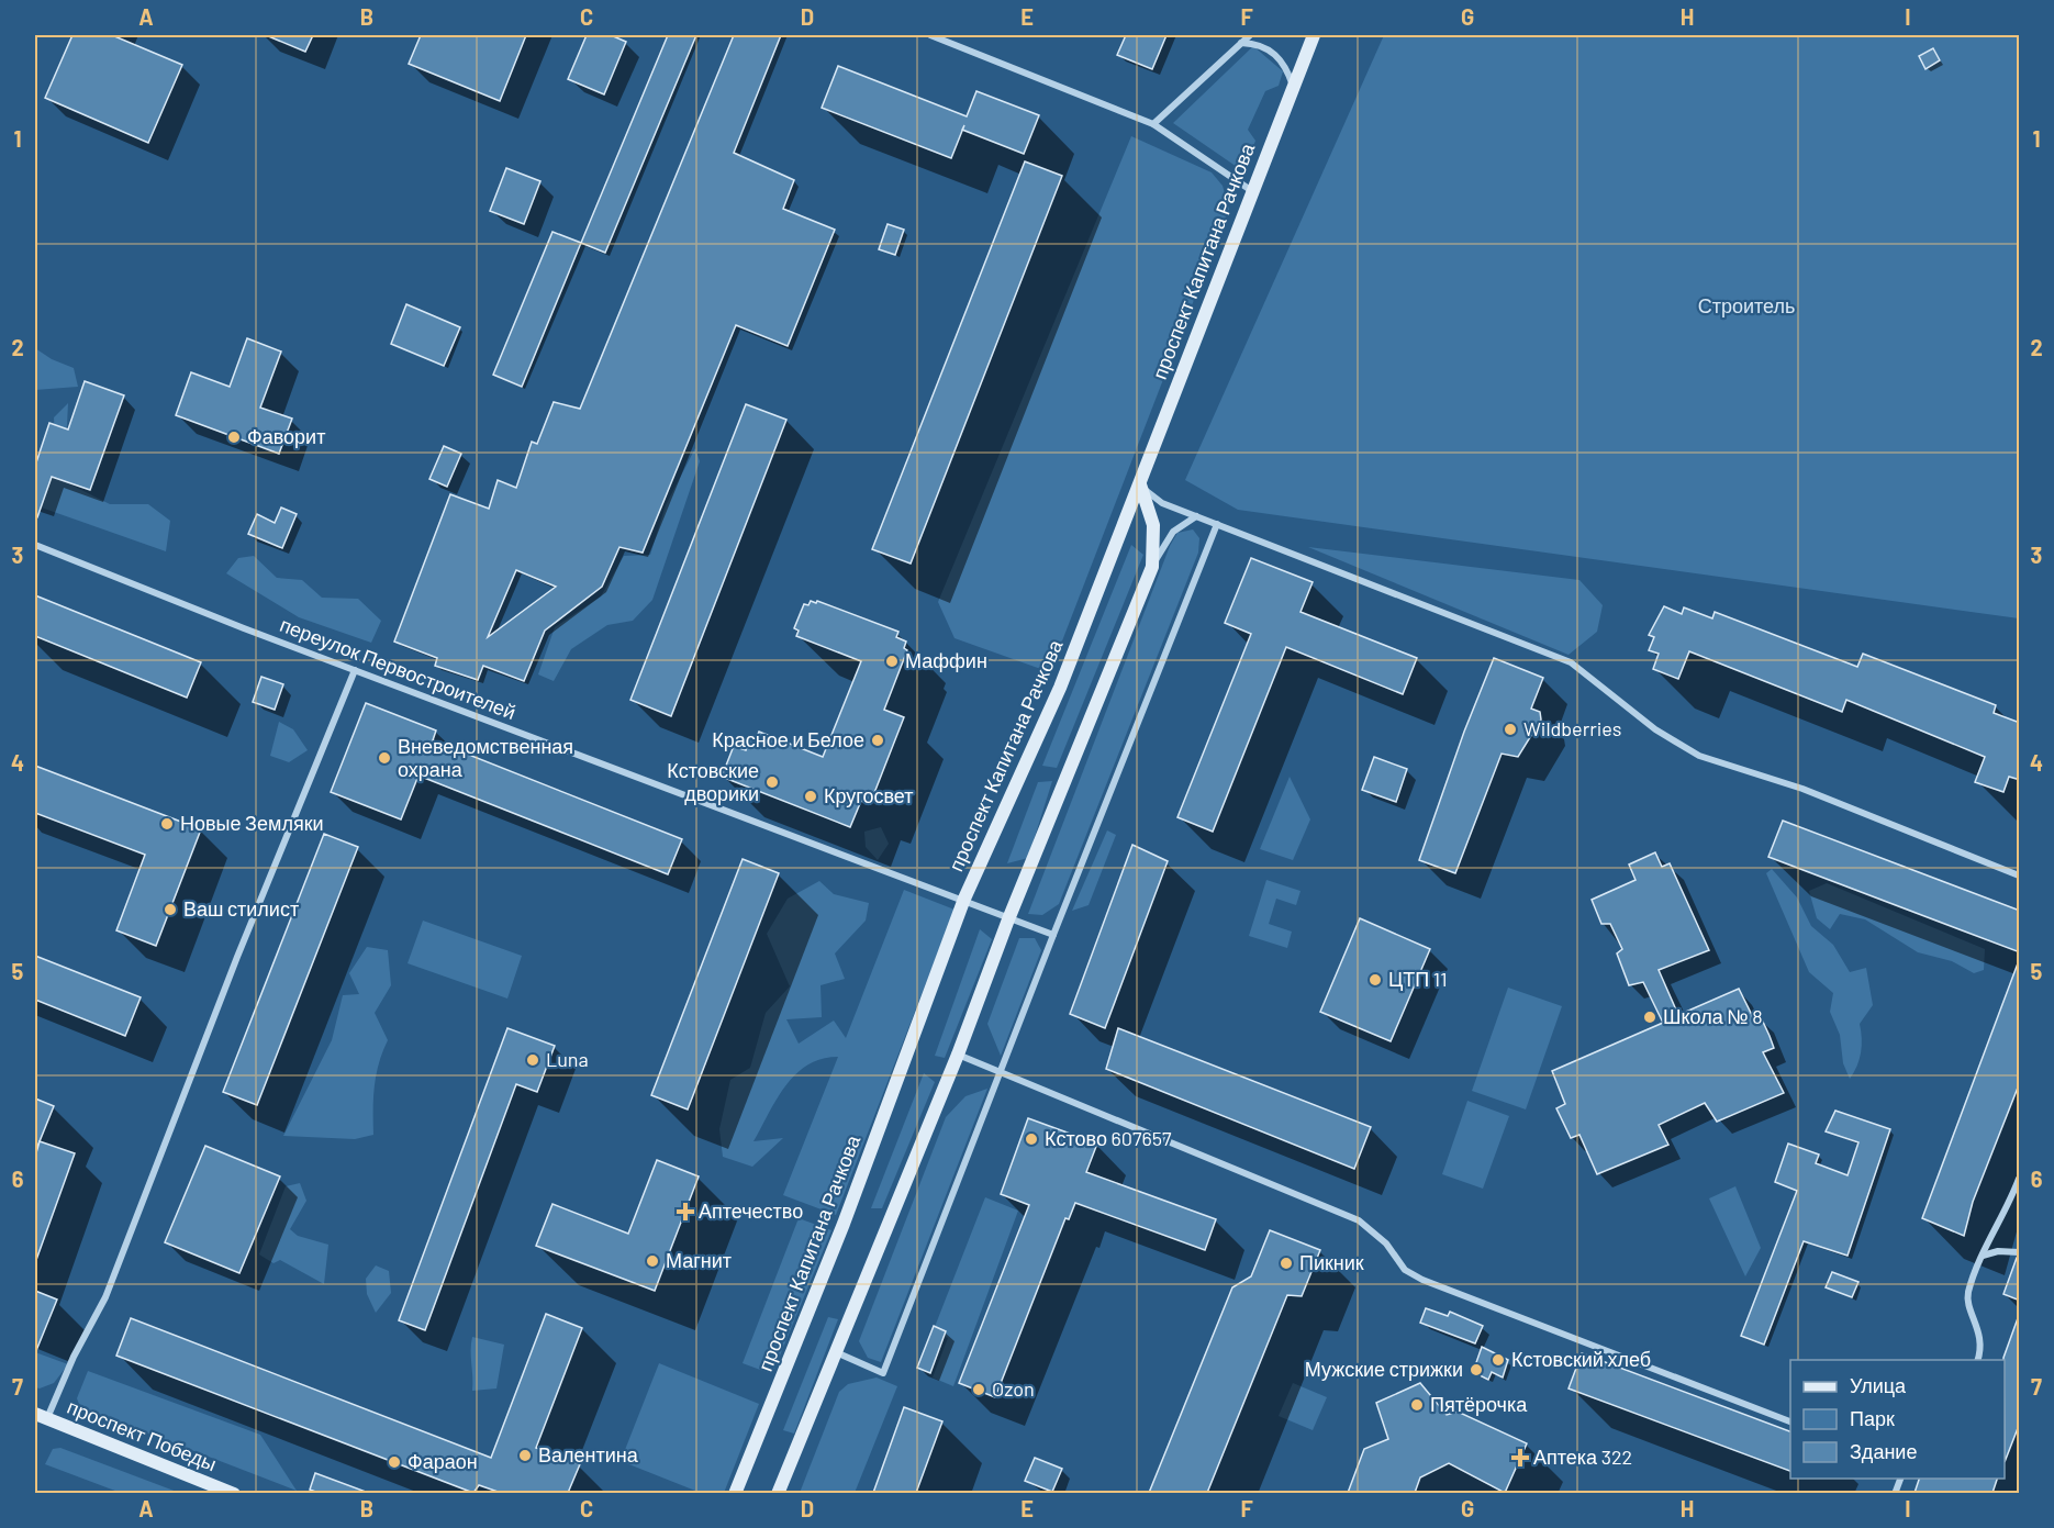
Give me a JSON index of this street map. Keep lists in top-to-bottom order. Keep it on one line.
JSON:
{"streets":{"street":["проспект Капитана Рачкова","переулок Первостроителей","проспект Победы"]},"crossings":[["проспект Капитана Рачкова","переулок Первостроителей"]],"parks":["Строитель"],"places":{"other":["Фаворит","Маффин","Wildberries","Красное и Белое","Вневедомственная охрана","Кстовские дворики","Кругосвет","Новые Земляки","Ваш стилист","ЦТП 11","Школа № 8","Luna","Кстово 607657","Магнит","Пикник","Кстовский хлеб","Мужские стрижки","Ozon","Пятёрочка","Валентина","Фараон"],"health":["Аптечество","Аптека 322"]},"legend":["Улица","Парк","Здание"],"grid":{"columns":["A","B","C","D","E","F","G","H","I"],"rows":["1","2","3","4","5","6","7"]}}
